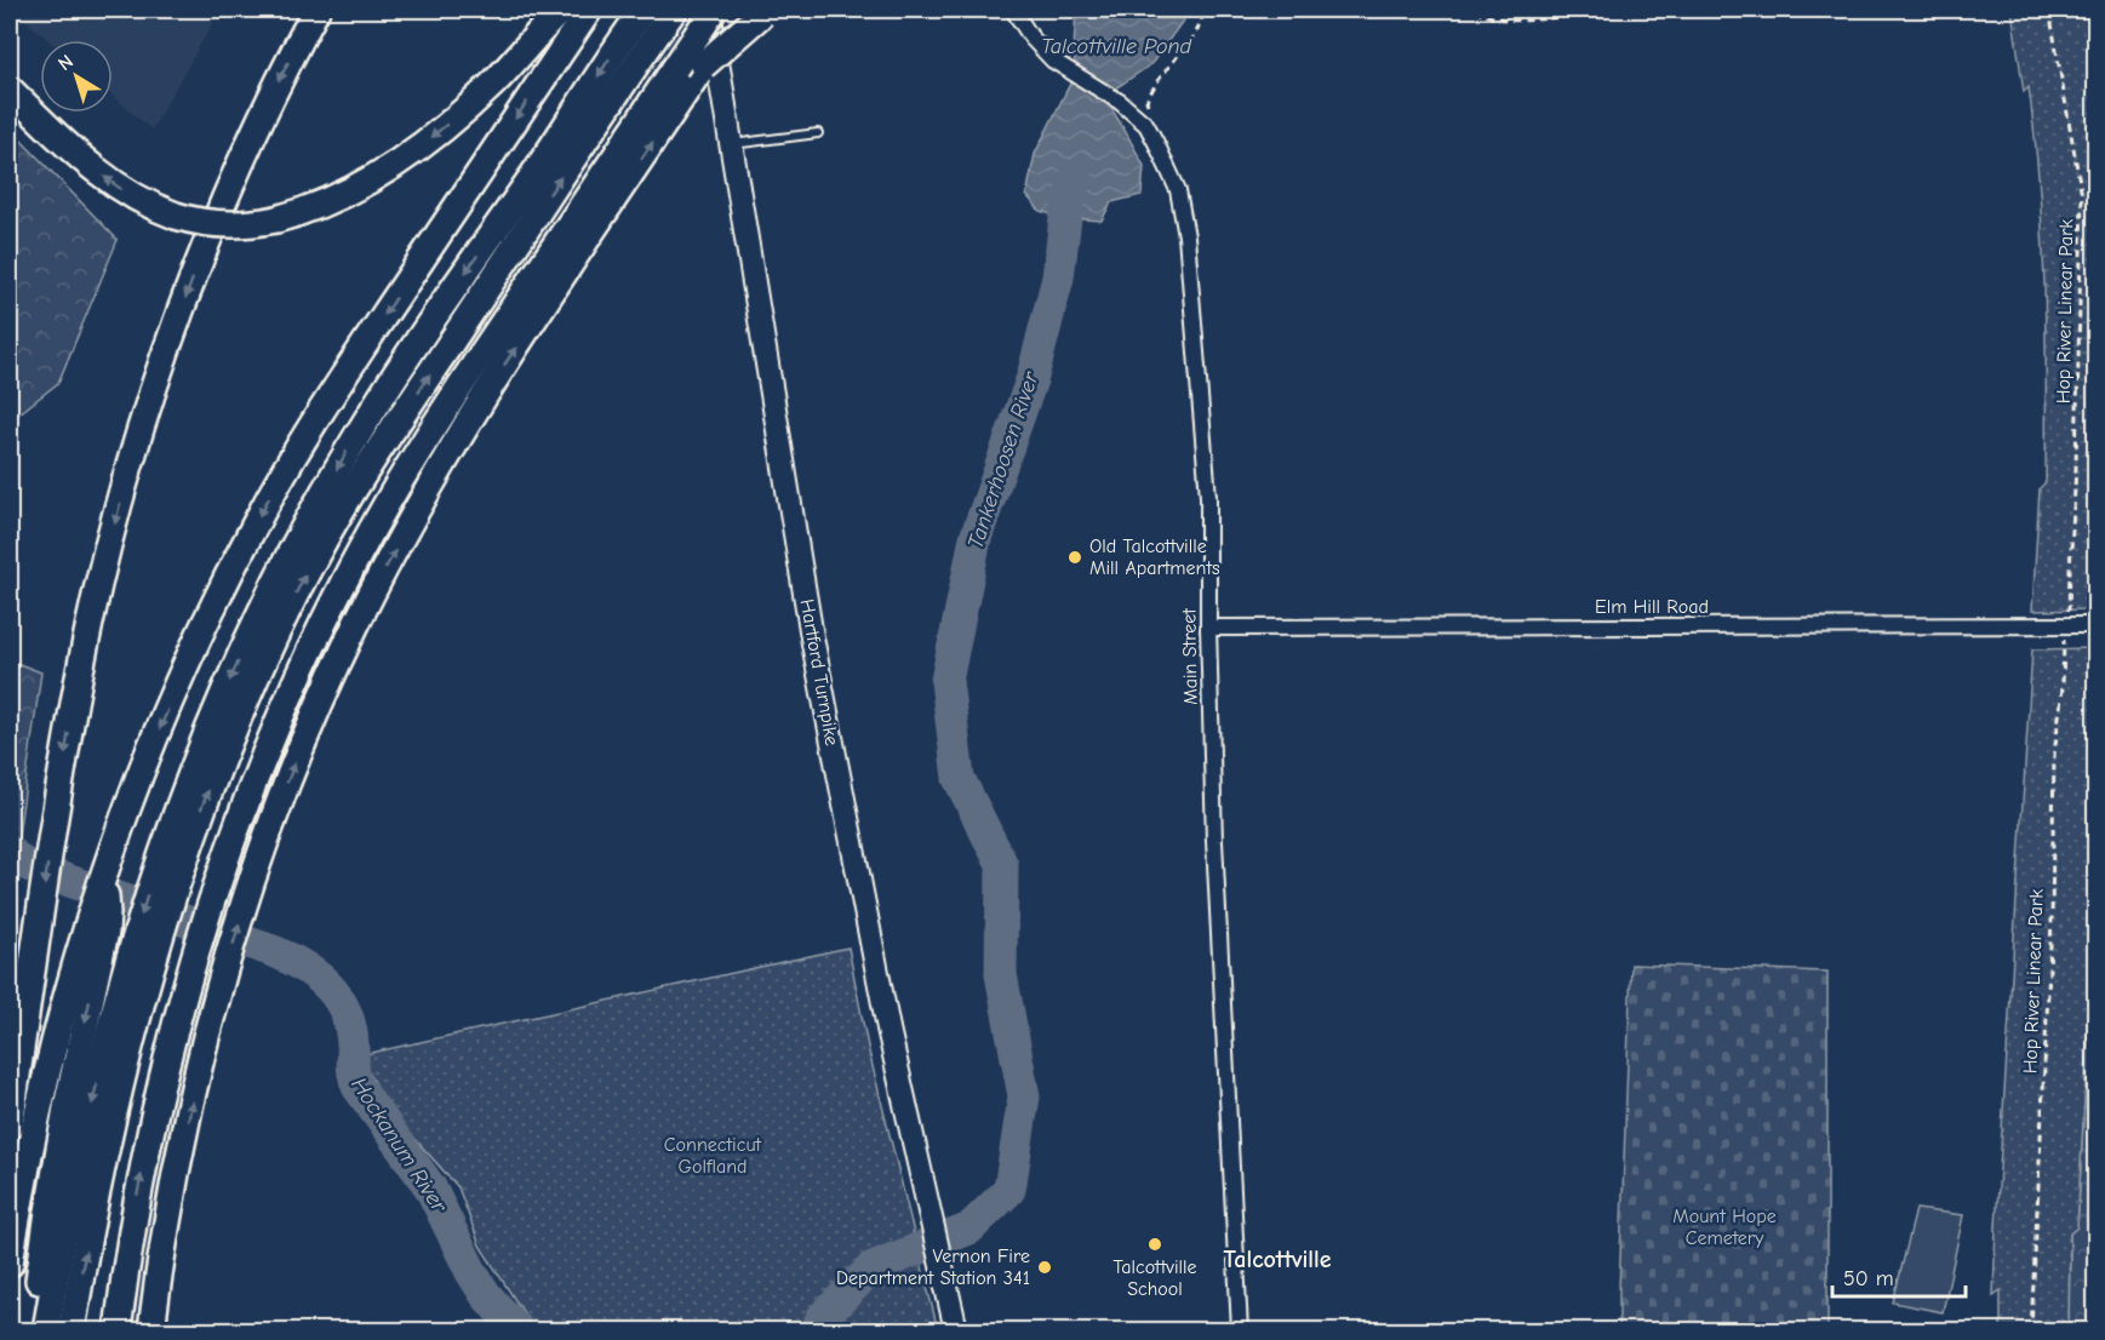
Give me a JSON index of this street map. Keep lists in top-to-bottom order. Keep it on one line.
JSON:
{"streets":{"main road":["Hartford Turnpike"],"street":["Elm Hill Road","Main Street"],"path":["Hop River Linear Park"]},"crossings":[["Elm Hill Road","Main Street"]],"districts":["Talcottville"],"water":["Talcottville Pond","Tankerhoosen River","Hockanum River"],"parks":["Connecticut Golfland","Mount Hope Cemetery"],"places":["Old Talcottville Mill Apartments","Talcottville School","Vernon Fire Department Station 341"],"scale_bar":"50 m","north":"top left"}
